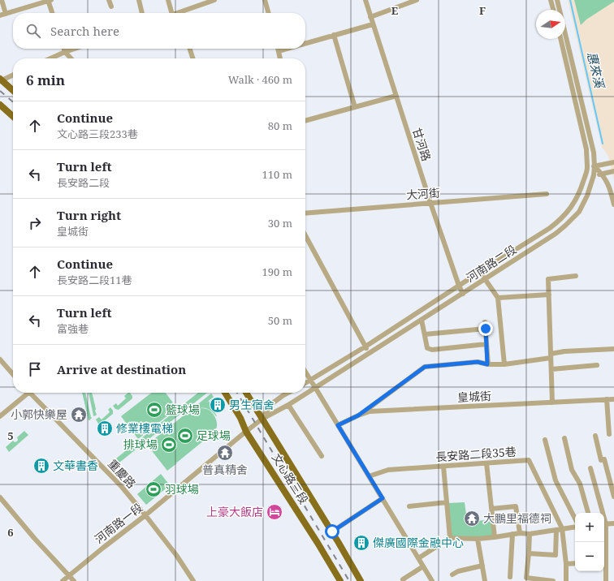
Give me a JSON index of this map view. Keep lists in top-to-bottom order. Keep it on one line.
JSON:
{"streets":{"main road":["文心路三段"],"street":["甘河路","大河街","河南路二段","皇城街","長安路二段35巷","重慶路","河南路一段"]},"crossings":[["甘河路","大河街"],["甘河路","河南路二段"],["河南路二段","文心路三段"],["河南路二段","河南路一段"],["重慶路","河南路一段"],["文心路三段","河南路一段"]],"water":["惠來溪"],"places":{"building":["男生宿舍","修業樓電梯","文華書香","傑廣國際金融中心"],"sports":["籃球場","足球場","排球場","羽球場"],"temple":["小郭快樂屋","普真精舍","大鵬里福德祠"],"hotel":["上豪大飯店"]},"north":"right","page":{"search":"Search here","heading":["6 min","Walk · 460 m"],"list":[["Continue","文心路三段233巷","80 m"],["Turn left","長安路二段","110 m"],["Turn right","皇城街","30 m"],["Continue","長安路二段11巷","190 m"],["Turn left","富強巷","50 m"],"Arrive at destination"],"map_buttons":["+","−"]},"grid":{"columns":["E","F"],"rows":["5","6"]}}
